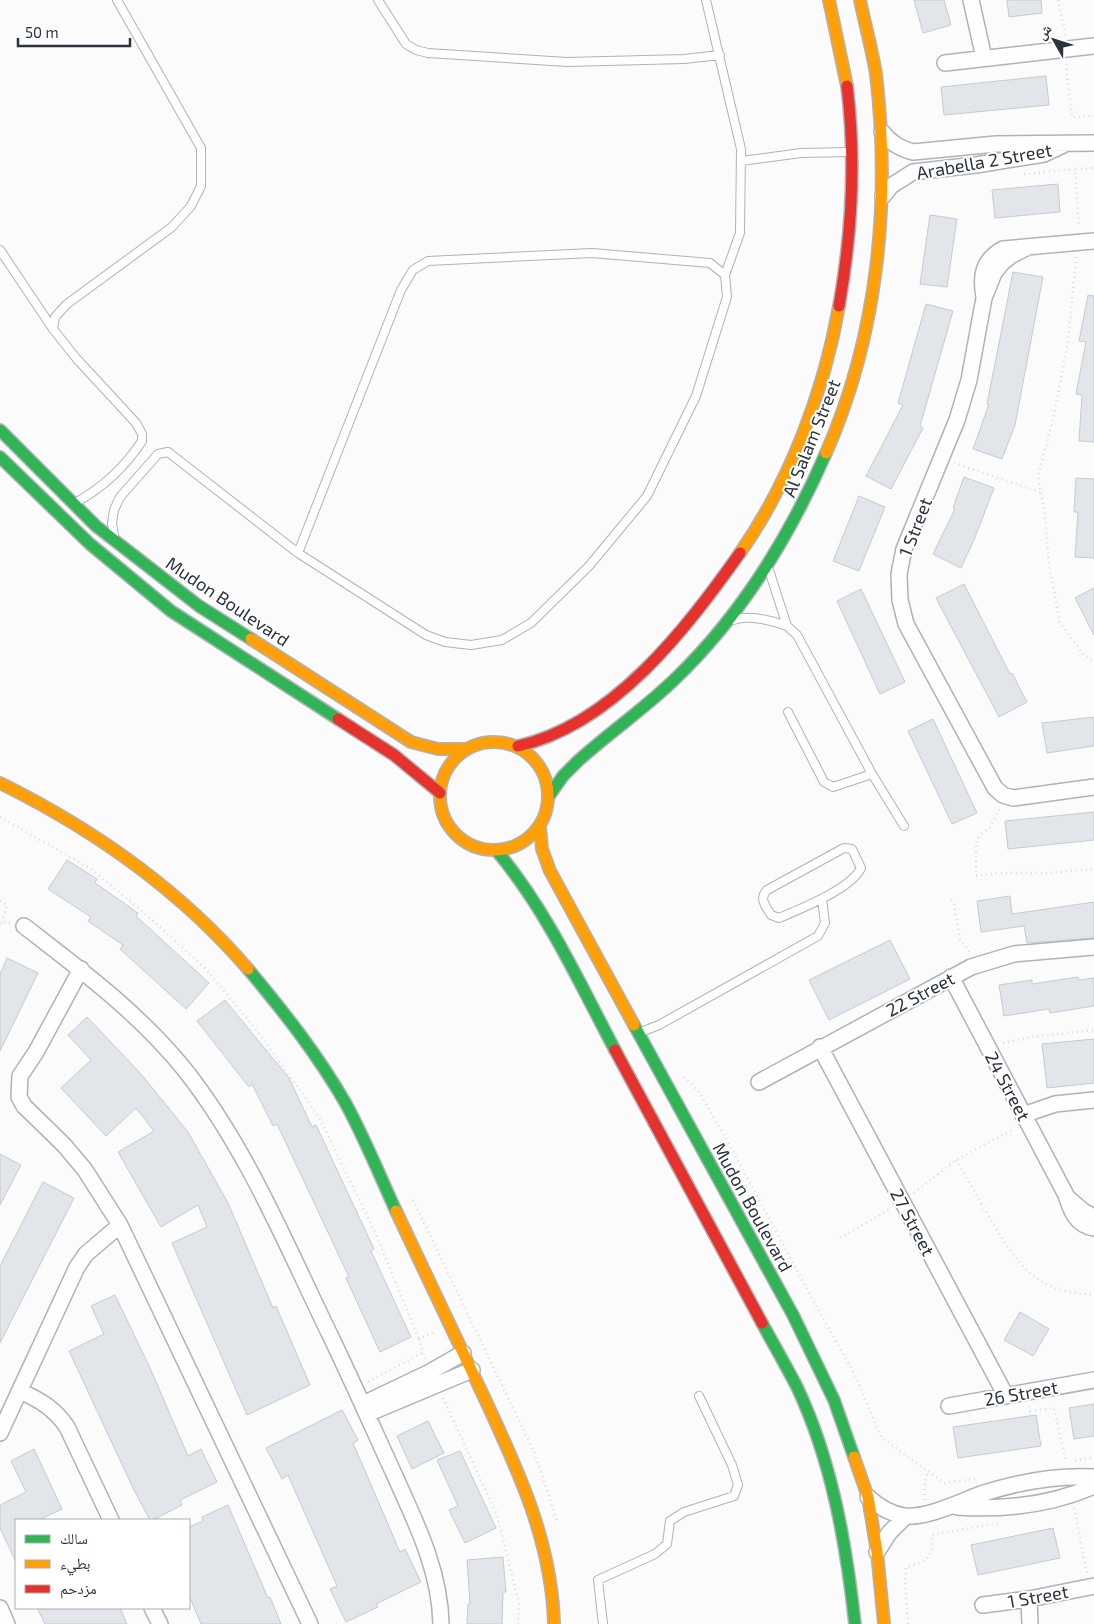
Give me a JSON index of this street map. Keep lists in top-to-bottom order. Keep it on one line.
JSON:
{"streets":{"street":["Arabella 2 Street","Al Salam Street","1 Street","Mudon Boulevard","22 Street","24 Street","27 Street","26 Street"]},"crossings":[["Arabella 2 Street","Al Salam Street"],["Al Salam Street","Mudon Boulevard"],["22 Street","24 Street"],["22 Street","27 Street"],["27 Street","26 Street"]],"legend":["سالك","بطيء","مزدحم"],"scale_bar":"50 m","north":"top left"}
